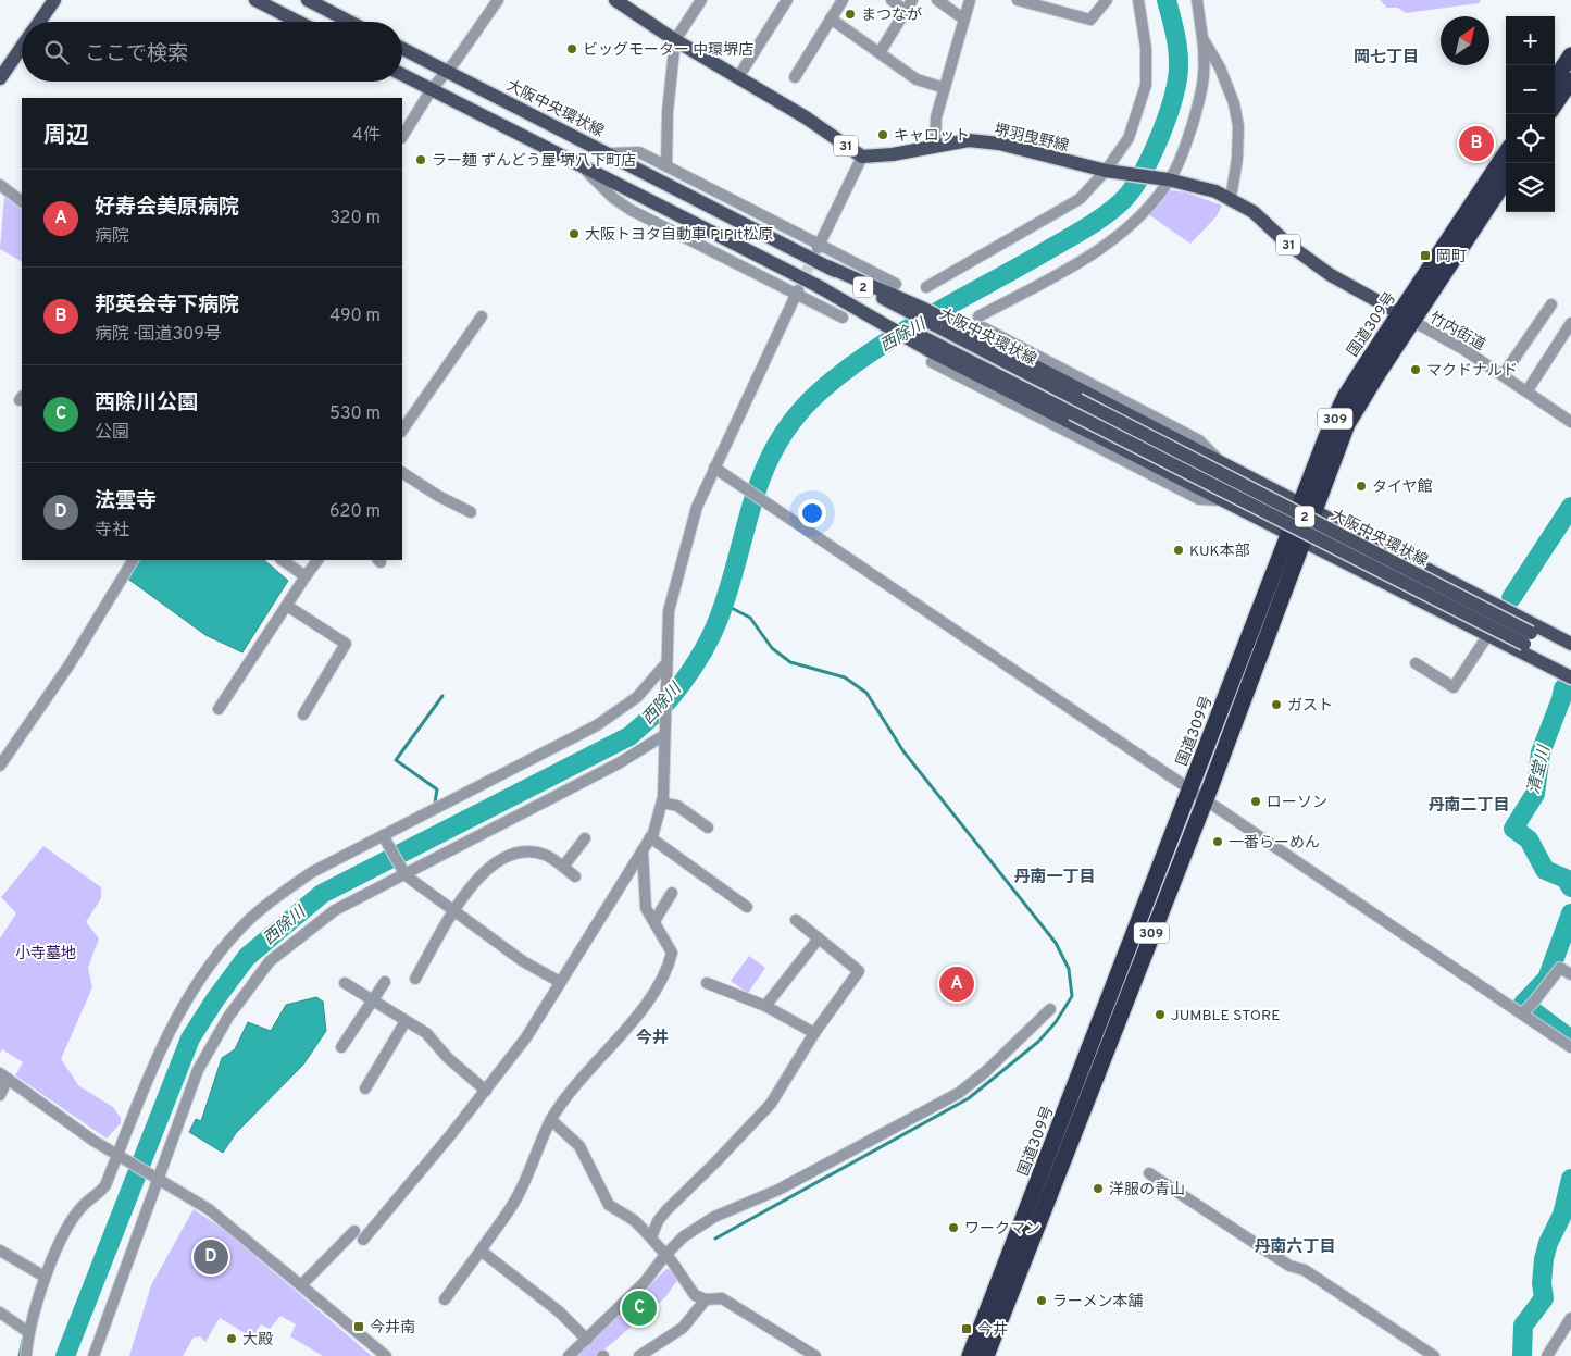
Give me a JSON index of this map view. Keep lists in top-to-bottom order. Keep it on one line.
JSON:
{"streets":{"highway":["国道309号","309"],"main road":["大阪中央環状線","堺羽曳野線","31","2"],"street":["竹内街道"]},"crossings":[["堺羽曳野線","31"],["堺羽曳野線","国道309号"],["堺羽曳野線","竹内街道"],["国道309号","竹内街道"]],"districts":["岡七丁目","丹南二丁目","丹南一丁目","今井","丹南六丁目"],"water":["西除川","清堂川"],"parks":["小寺墓地"],"places":{"other":["まつなが","ビッグモーター 中環堺店","キャロット","ラー麺 ずんどう屋 堺八下町店","大阪トヨタ自動車 PiPit松原","マクドナルド","タイヤ館","KUK本部","ガスト","ローソン","一番らーめん","JUMBLE STORE","洋服の青山","ワークマン","ラーメン本舗","大殿"],"transit":["岡町","今井南","今井"]},"north":"top right","page":{"map_buttons":["+","−"],"search":"ここで検索","heading":["周辺","4件"],"pins":["B","A","D","C"],"list":[{"mark":"A","name":"好寿会美原病院","note":"病院","value":"320 m"},{"mark":"B","name":"邦英会寺下病院","note":"病院 · 国道309号","value":"490 m"},{"mark":"C","name":"西除川公園","note":"公園","value":"530 m"},{"mark":"D","name":"法雲寺","note":"寺社","value":"620 m"}]}}
